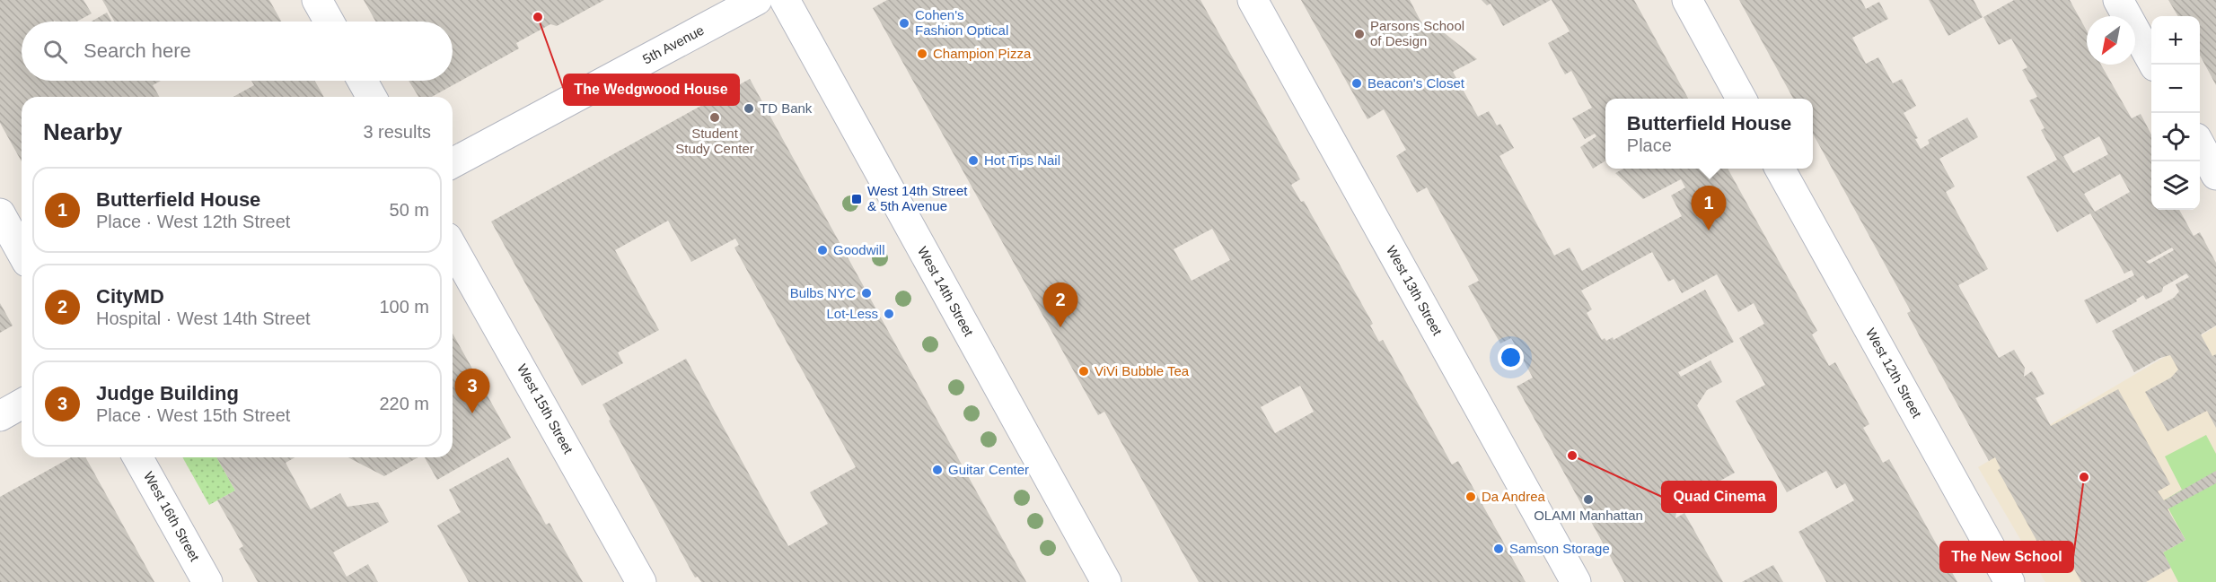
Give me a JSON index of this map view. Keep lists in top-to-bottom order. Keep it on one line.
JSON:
{"streets":{"street":["5th Avenue","West 13th Street","West 14th Street","West 12th Street","West 15th Street","West 16th Street"]},"places":{"other":["The Wedgwood House","Cohen's Fashion Optical","Parsons School of Design","Champion Pizza","Beacon's Closet","TD Bank","Student Study Center","Hot Tips Nail","Goodwill","Bulbs NYC","Lot-Less","ViVi Bubble Tea","Quad Cinema","Guitar Center","The New School","Da Andrea","OLAMI Manhattan","Samson Storage"],"transit":["West 14th Street & 5th Avenue"]},"north":"bottom left","page":{"map_buttons":["+","−"],"search":"Search here","heading":["Nearby","3 results"],"popup":["Butterfield House","Place"],"list":[{"mark":"1","name":"Butterfield House","note":"Place · West 12th Street","value":"50 m"},{"mark":"2","name":"CityMD","note":"Hospital · West 14th Street","value":"100 m"},{"mark":"3","name":"Judge Building","note":"Place · West 15th Street","value":"220 m"}],"pins":["1","2","3"]}}
